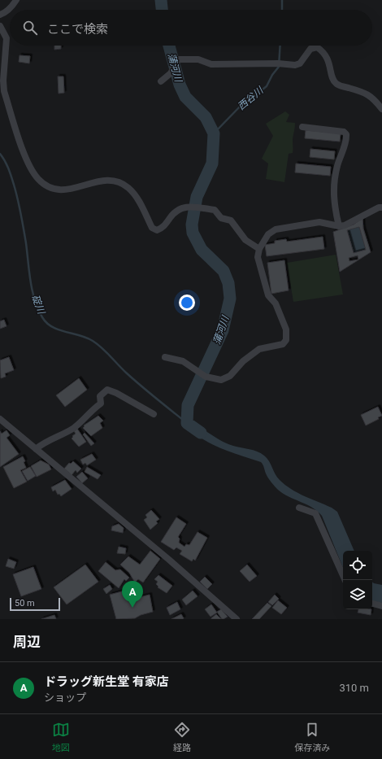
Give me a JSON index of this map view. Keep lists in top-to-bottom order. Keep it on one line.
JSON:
{"water":["蒲河川","西谷川","碇川"],"scale_bar":"50 m","page":{"search":"ここで検索","pins":"A","scale":"50 m","heading":"周辺","list":[{"mark":"A","name":"ドラッグ新生堂 有家店","note":"ショップ","value":"310 m"}],"nav":["地図","経路","保存済み"]}}
